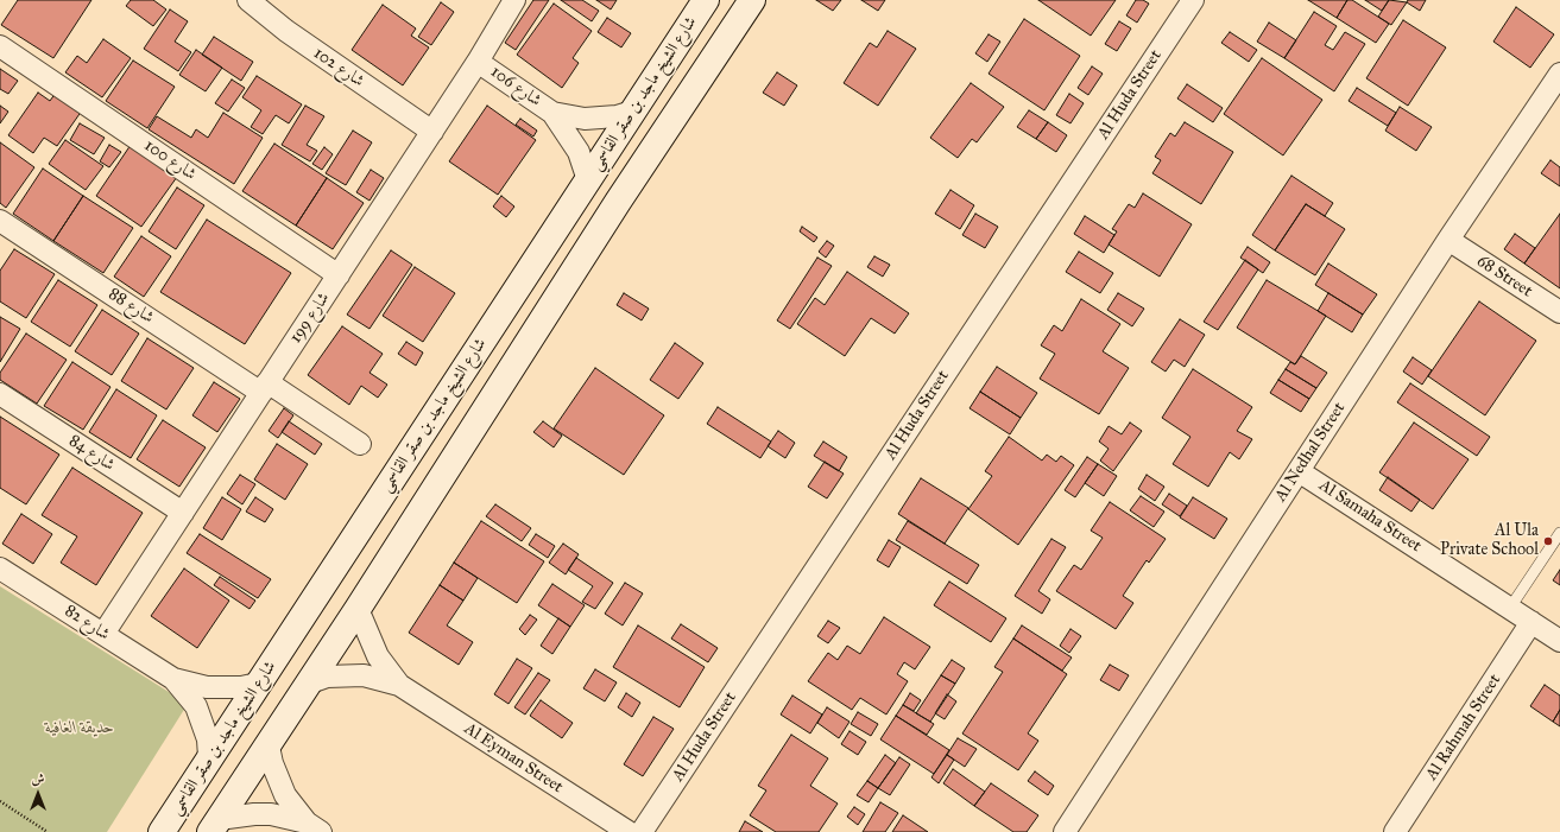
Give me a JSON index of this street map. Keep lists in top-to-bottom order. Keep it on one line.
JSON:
{"streets":{"street":["شارع 102","شارع 106","شارع الشيخ ماجد بن صقر القاسمي","Al Huda Street","شارع 100","68 Street","شارع 88","شارع 199","Al Nedhal Street","شارع 84","Al Samaha Street","شارع 82","Al Rahmah Street","Al Eyman Street"]},"crossings":[["شارع 102","شارع 199"],["شارع 106","شارع الشيخ ماجد بن صقر القاسمي"],["شارع 106","شارع 199"],["شارع الشيخ ماجد بن صقر القاسمي","شارع 82"],["شارع 100","شارع 199"],["68 Street","Al Nedhal Street"],["شارع 88","شارع 199"],["شارع 199","شارع 84"],["شارع 199","شارع 82"],["Al Nedhal Street","Al Samaha Street"],["Al Samaha Street","Al Rahmah Street"]],"parks":["حديقة الغافية"],"places":["Al Ula Private School"],"north":"top"}
